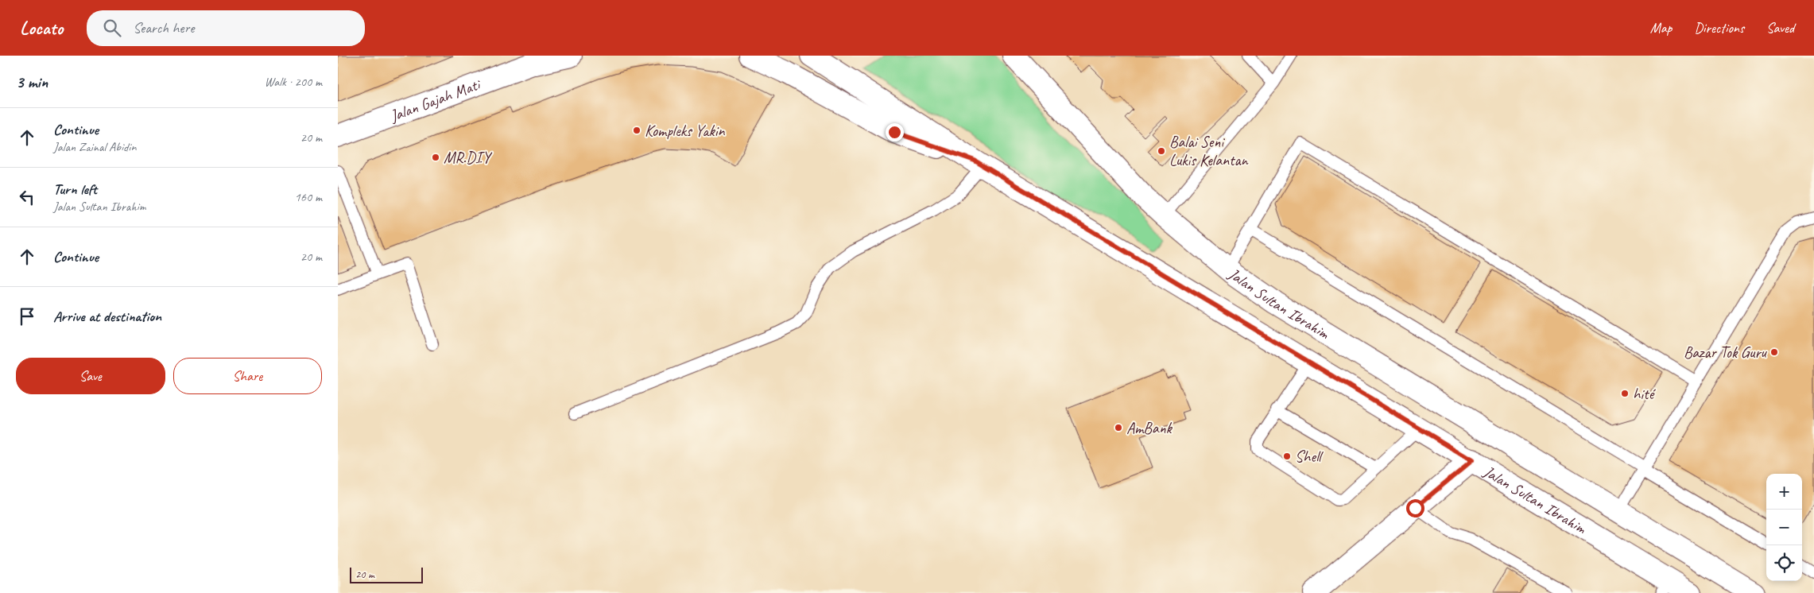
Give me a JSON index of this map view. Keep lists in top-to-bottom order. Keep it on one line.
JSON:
{"streets":{"main road":["Jalan Gajah Mati","Jalan Sultan Ibrahim"]},"places":["Kompleks Yakin","Balai Seni Lukis Kelantan","MR.DIY","Bazar Tok Guru","hité","AmBank","Shell"],"scale_bar":"20 m","page":{"header":"Locato","search":"Search here","nav":["Map","Directions","Saved"],"heading":["3 min","Walk · 200 m"],"list":[["Continue","Jalan Zainal Abidin","20 m"],["Turn left","Jalan Sultan Ibrahim","160 m"],["Continue","20 m"],"Arrive at destination"],"buttons":["Save","Share"],"map_buttons":["+","−"],"scale":"20 m"}}
